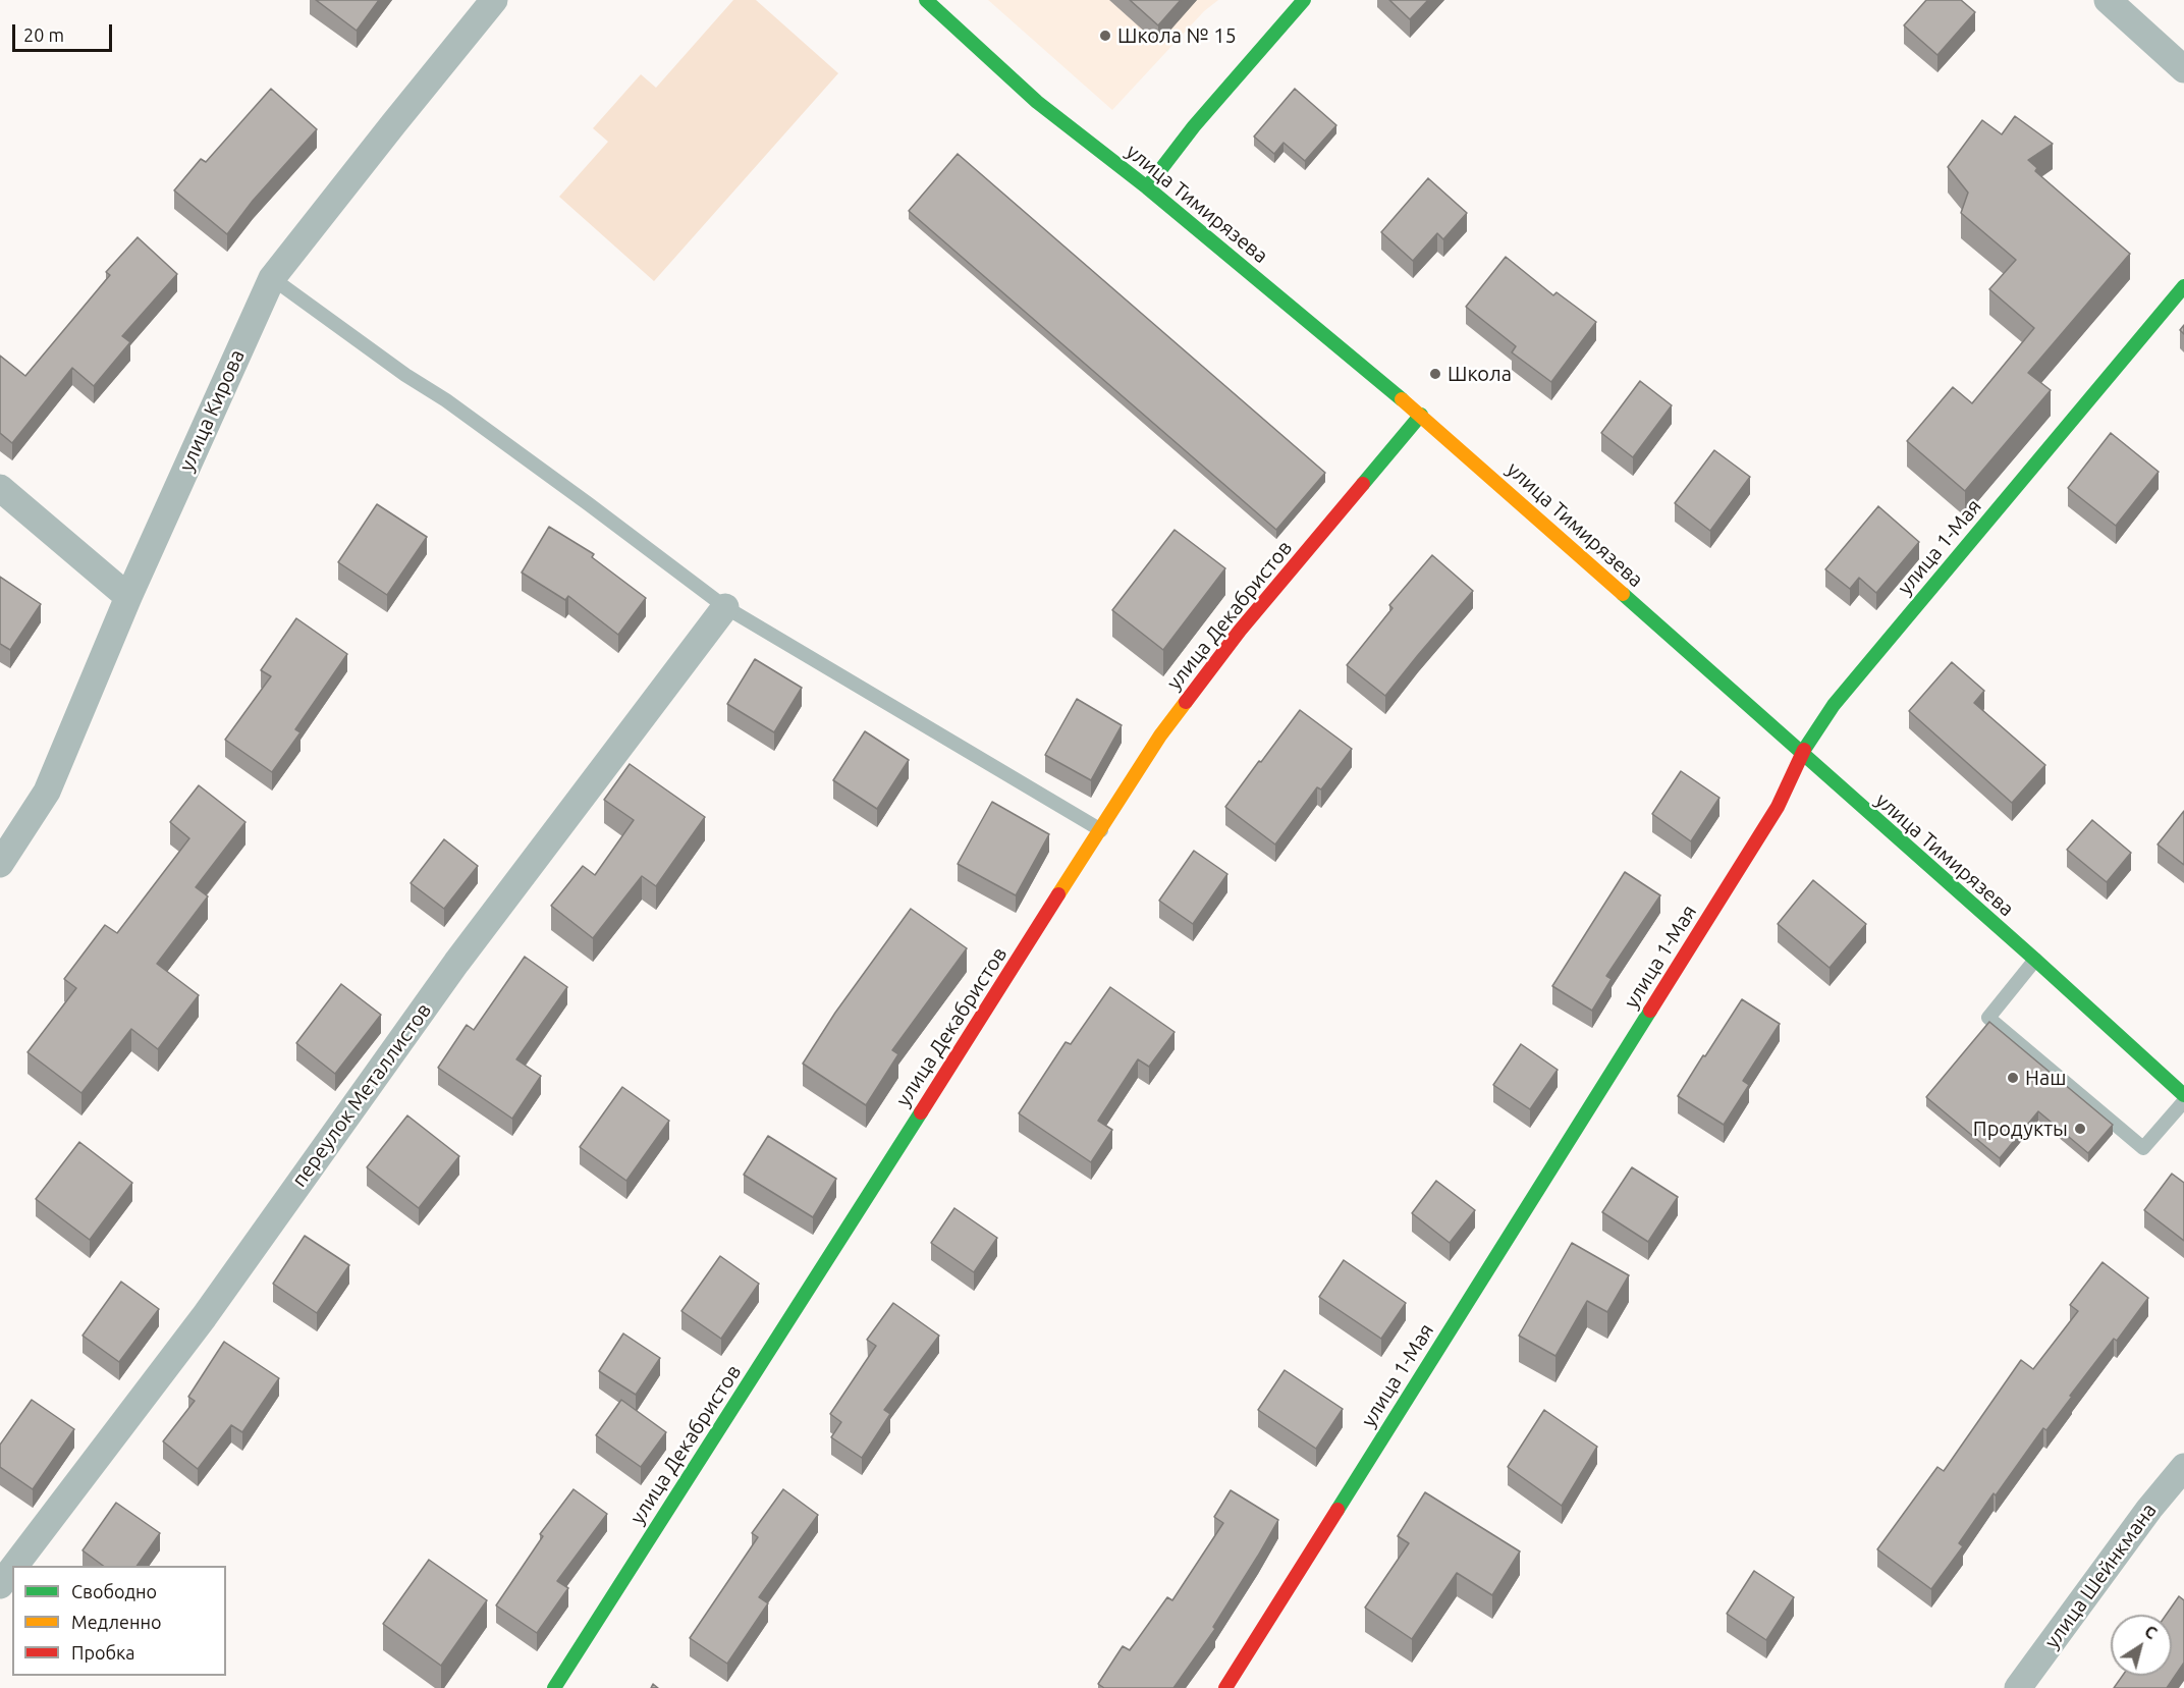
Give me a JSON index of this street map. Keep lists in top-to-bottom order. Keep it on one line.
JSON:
{"streets":{"street":["улица Тимирязева","улица Кирова","улица 1-Мая","улица Декабристов","переулок Металлистов","улица Шейнкмана"]},"crossings":[["улица Тимирязева","улица 1-Мая"],["улица Тимирязева","улица Декабристов"]],"places":["Школа № 15","Школа","Наш","Продукты"],"legend":["Свободно","Медленно","Пробка"],"scale_bar":"20 m","north":"top right"}
